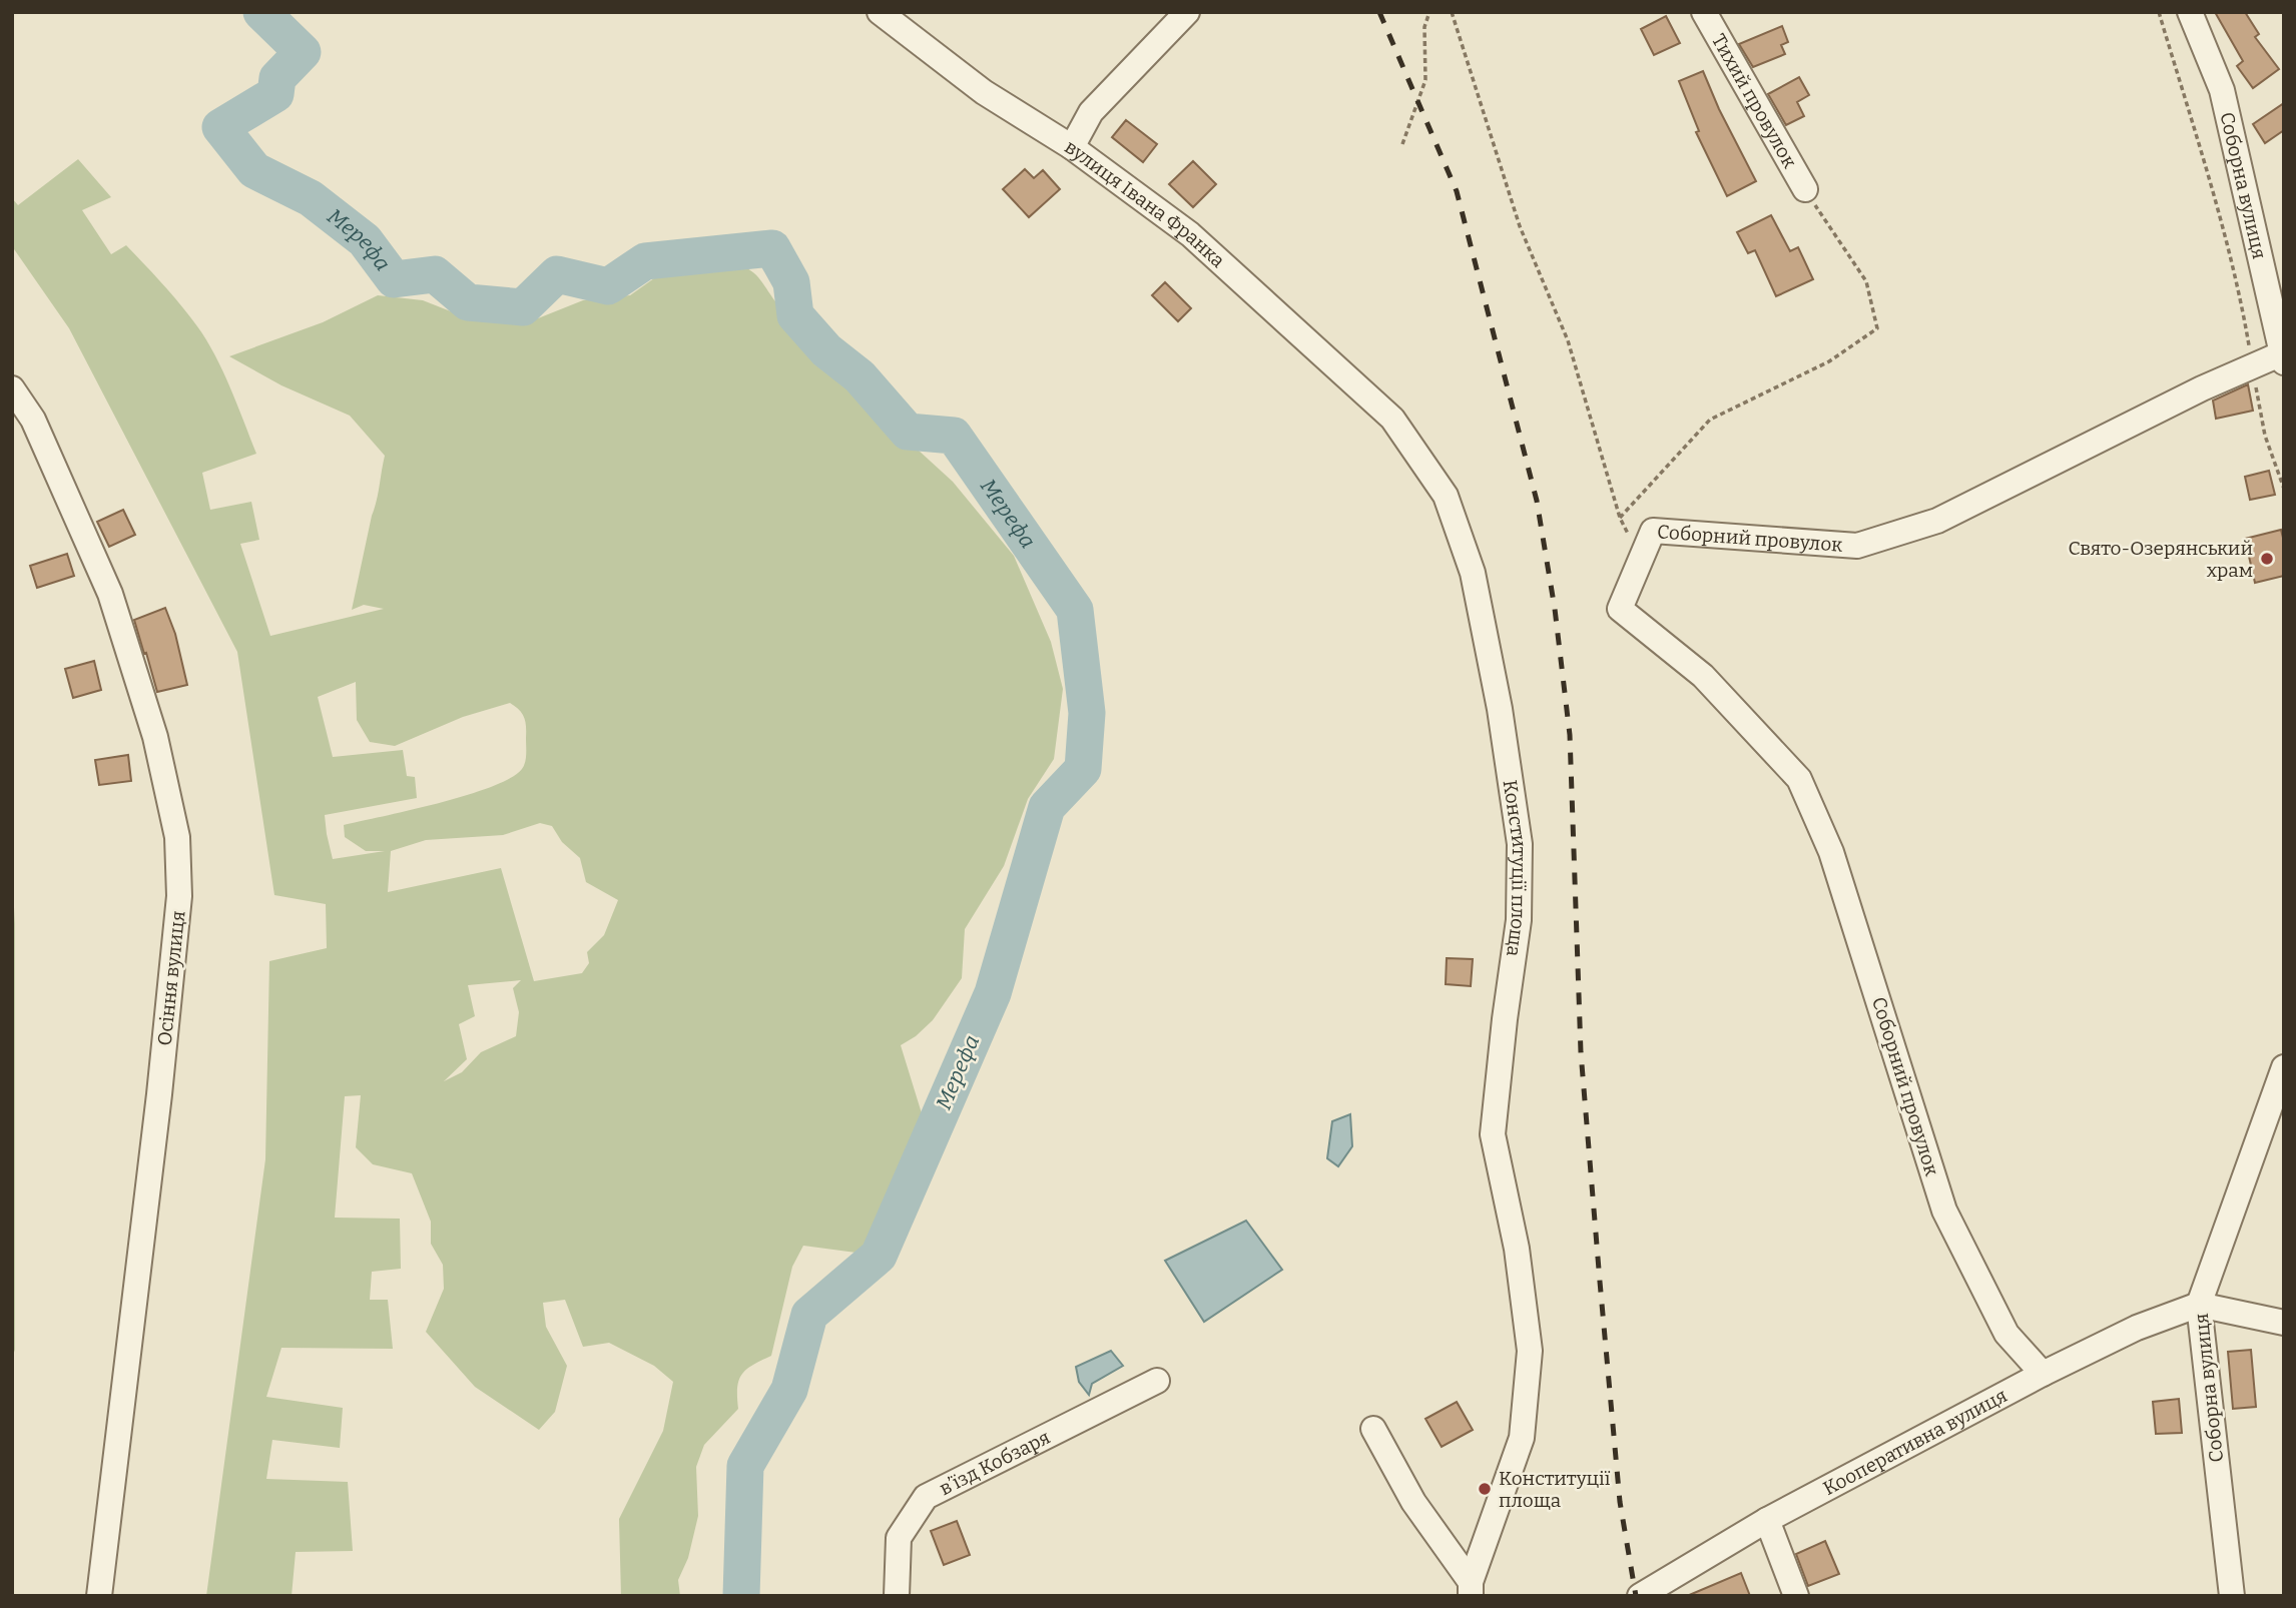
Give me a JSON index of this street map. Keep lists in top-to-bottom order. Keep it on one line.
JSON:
{"streets":{"street":["Тихий провулок","Соборна вулиця","вулиця Івана Франка","Соборний провулок","Конституції площа","Осіння вулиця","Кооперативна вулиця","в’їзд Кобзаря"]},"crossings":[["Соборна вулиця","Соборний провулок"],["Соборна вулиця","Кооперативна вулиця"],["вулиця Івана Франка","Конституції площа"],["Соборний провулок","Кооперативна вулиця"]],"water":["Мерефа"],"places":["Свято-Озерянський храм","Конституції площа"]}
